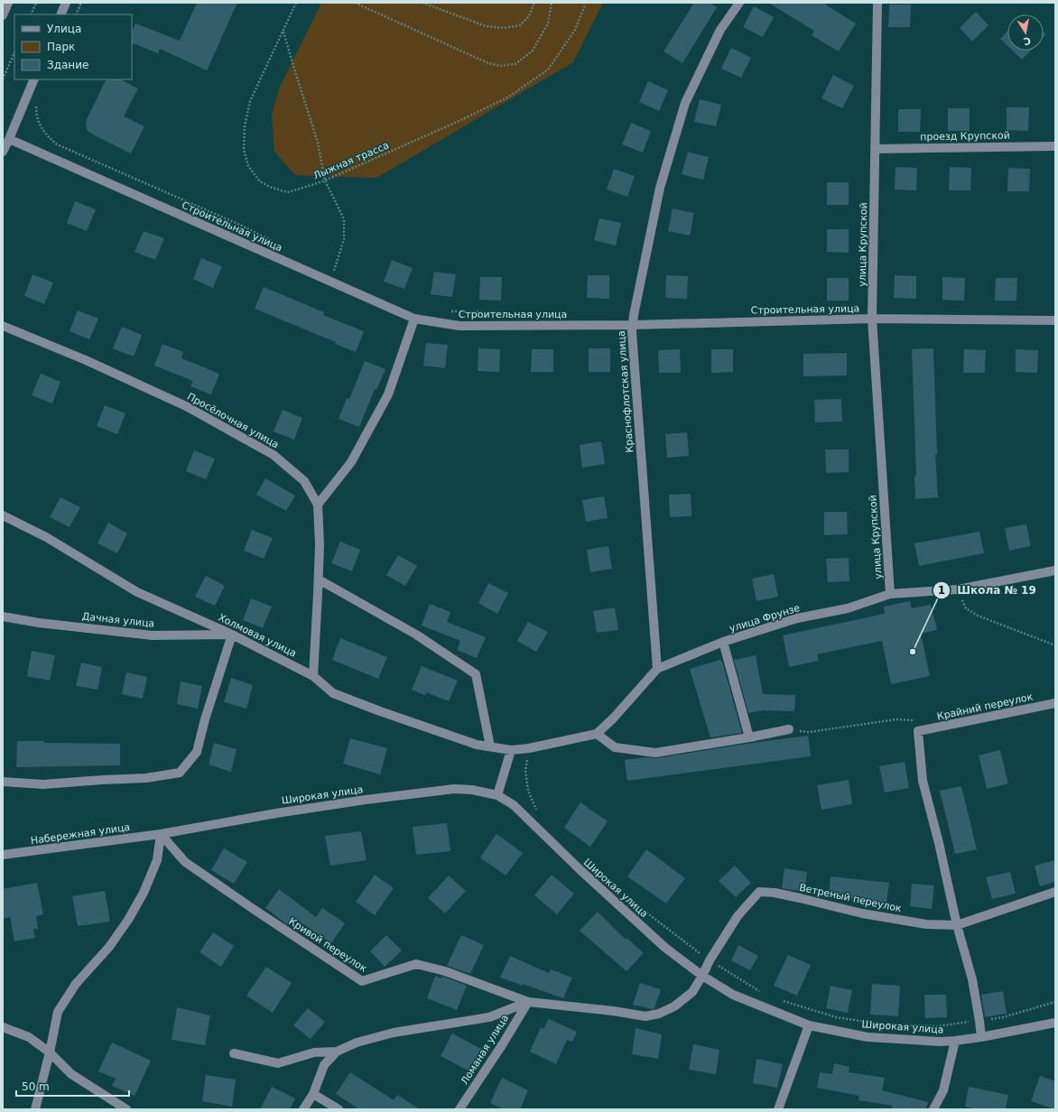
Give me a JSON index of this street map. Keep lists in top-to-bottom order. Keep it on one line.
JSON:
{"streets":{"street":["проезд Крупской","Строительная улица","улица Крупской","Краснофлотская улица","Просёлочная улица","улица Фрунзе","Дачная улица","Холмовая улица","Крайний переулок","Широкая улица","Набережная улица","Ветреный переулок","Кривой переулок","Ломаная улица"],"path":["Лыжная трасса"]},"crossings":[["проезд Крупской","улица Крупской"],["Строительная улица","улица Крупской"],["Строительная улица","Краснофлотская улица"],["улица Крупской","улица Фрунзе"],["Краснофлотская улица","улица Фрунзе"],["Просёлочная улица","Холмовая улица"],["Дачная улица","Холмовая улица"],["Широкая улица","Набережная улица"],["Широкая улица","Ветреный переулок"],["Широкая улица","Кривой переулок"],["Набережная улица","Кривой переулок"],["Ветреный переулок","Кривой переулок"],["Кривой переулок","Ломаная улица"]],"places":["Школа № 19"],"legend":["Улица","Парк","Здание"],"scale_bar":"50 m","north":"bottom"}
